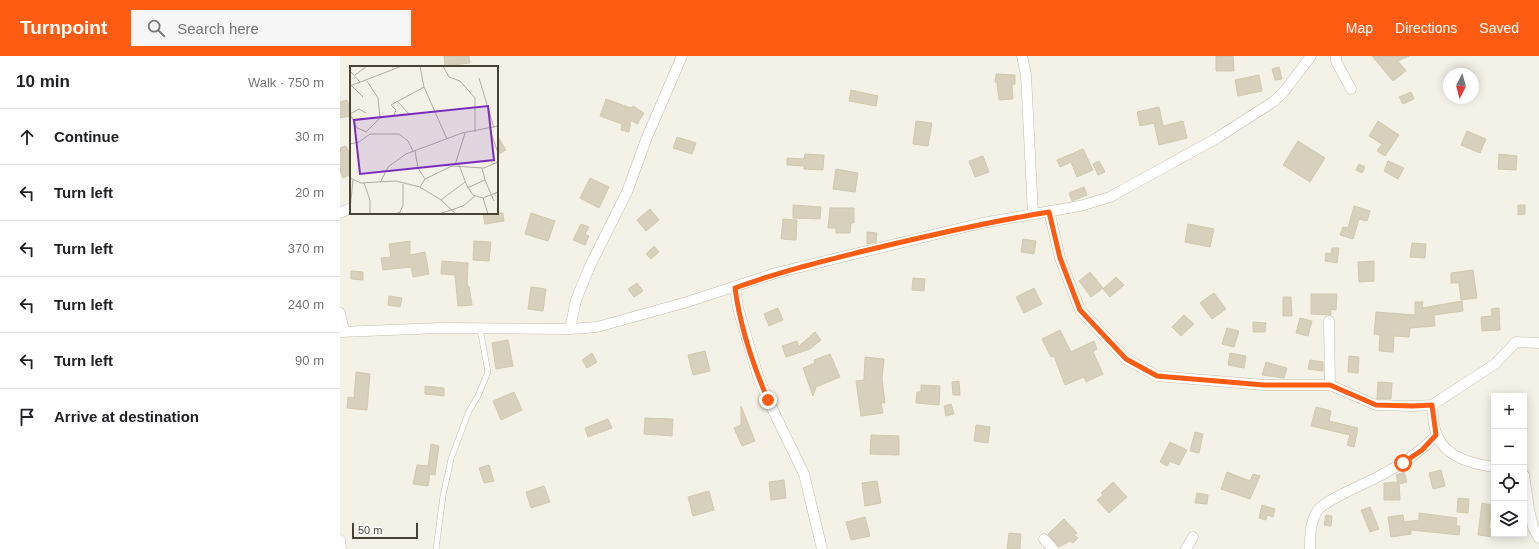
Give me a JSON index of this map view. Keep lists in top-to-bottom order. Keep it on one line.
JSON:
{"scale_bar":"50 m","north":"bottom","page":{"header":"Turnpoint","search":"Search here","nav":["Map","Directions","Saved"],"heading":["10 min","Walk · 750 m"],"list":[["Continue","30 m"],["Turn left","20 m"],["Turn left","370 m"],["Turn left","240 m"],["Turn left","90 m"],"Arrive at destination"],"map_buttons":["+","−"],"scale":"50 m"}}
